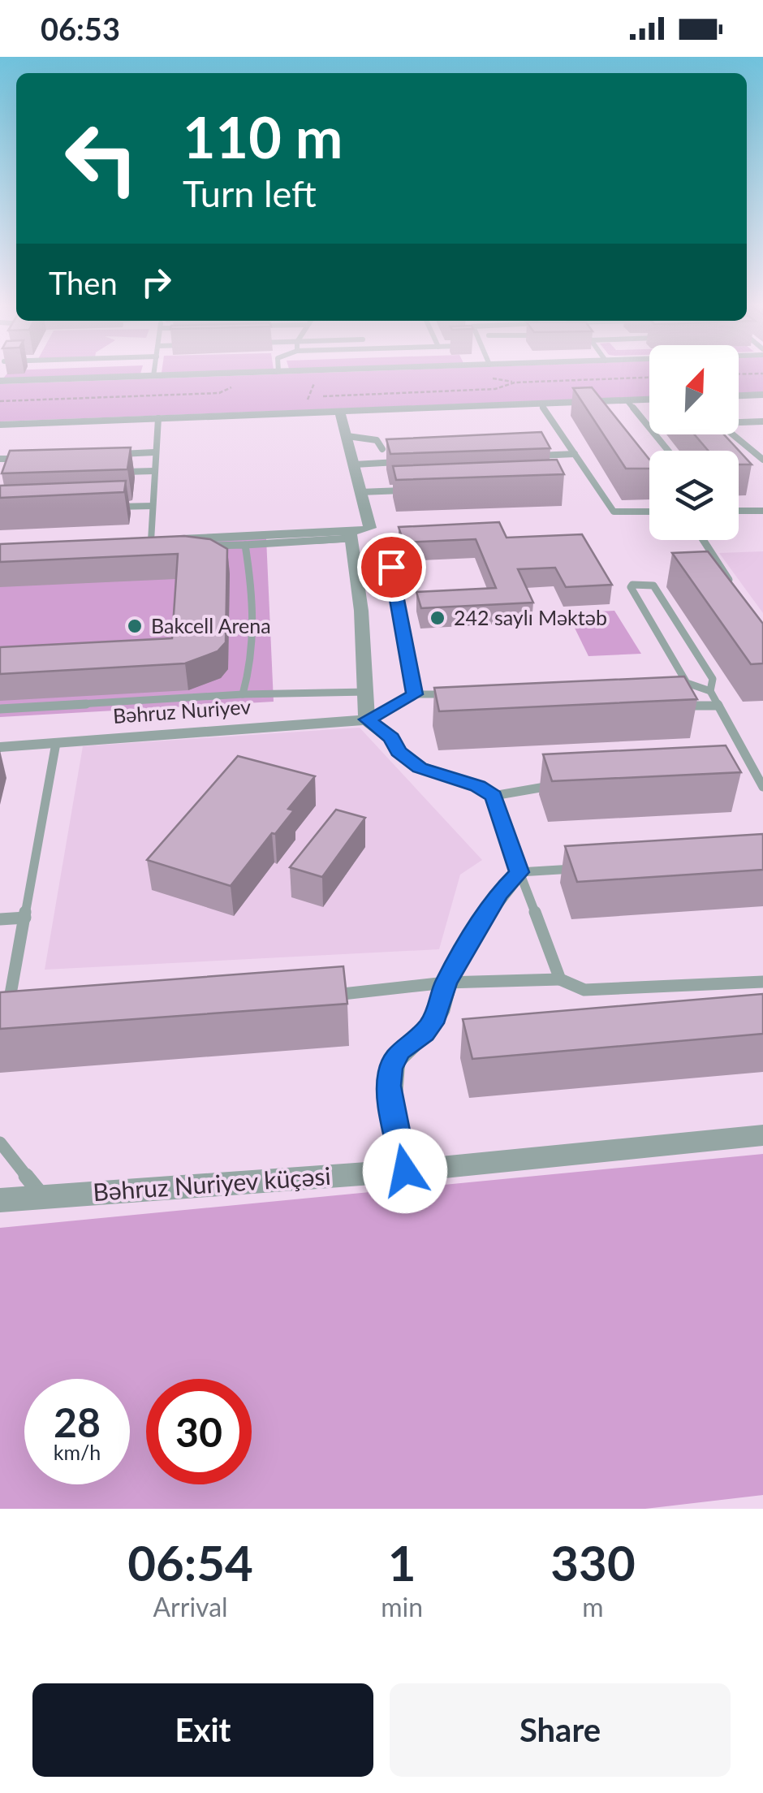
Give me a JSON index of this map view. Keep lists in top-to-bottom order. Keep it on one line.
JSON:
{"streets":{"street":["Bəhruz Nuriyev","Bəhruz Nuriyev küçəsi"]},"places":["242 saylı Məktəb","Bakcell Arena"],"north":"top right","page":{"status":"06:53","turn":["110 m","Turn left"],"then":"Then","speed":"28 km/h","limit":"30","eta":["06:54","Arrival","1","min","330","m"],"buttons":["Exit","Share"]}}
